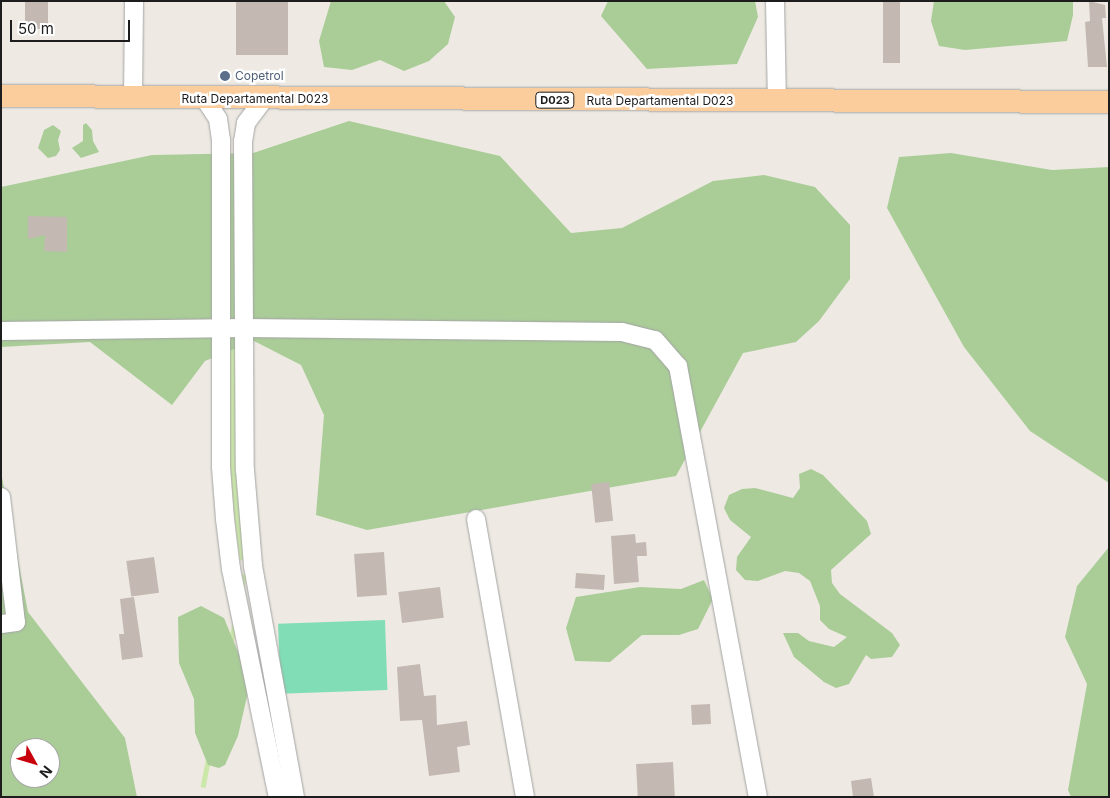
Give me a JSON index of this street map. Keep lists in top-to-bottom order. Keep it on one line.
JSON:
{"streets":{"main road":["Ruta Departamental D023","D023"]},"places":["Copetrol"],"scale_bar":"50 m","north":"bottom right"}
